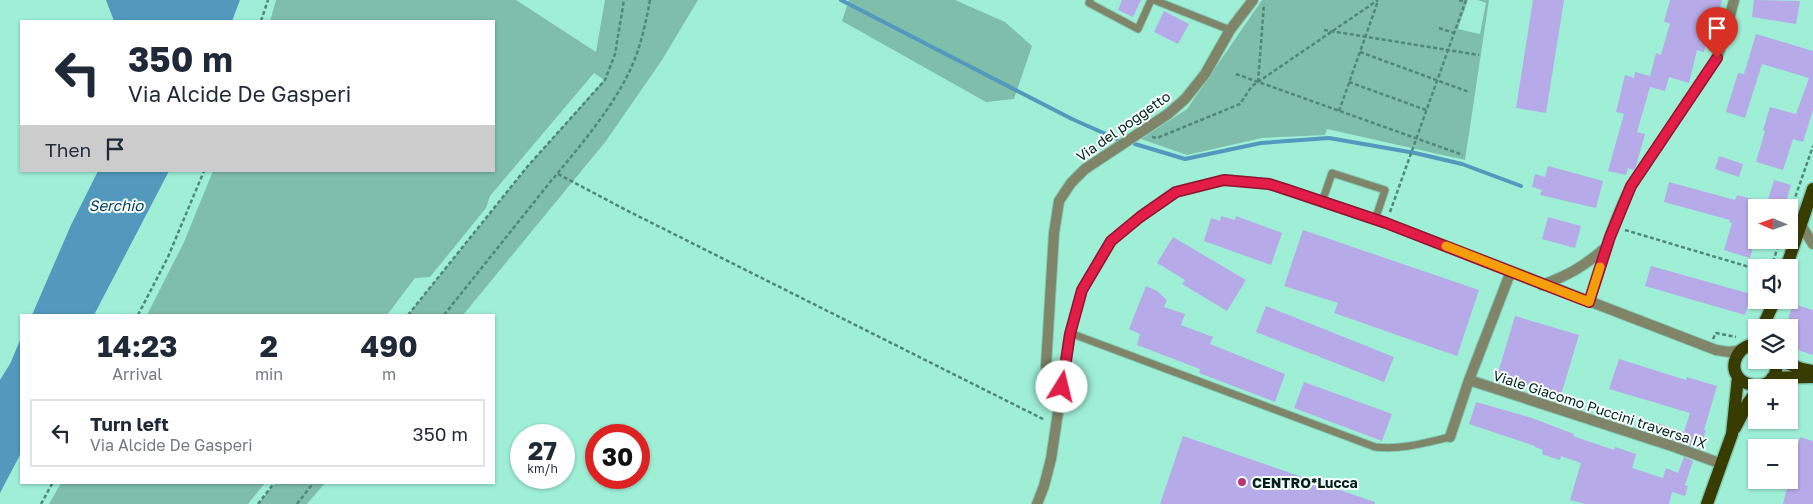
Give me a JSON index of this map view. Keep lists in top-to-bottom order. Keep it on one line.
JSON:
{"streets":{"street":["Via del poggetto","Viale Giacomo Puccini traversa IX"]},"water":["Serchio"],"places":["CENTRO*Lucca"],"north":"left","page":{"turn":["350 m","Via Alcide De Gasperi"],"then":"Then","map_buttons":["+","−"],"eta":["14:23","Arrival","2","min","490","m"],"list":[{"name":"Turn left","note":"Via Alcide De Gasperi","value":"350 m"}],"speed":"27 km/h","limit":"30"}}
